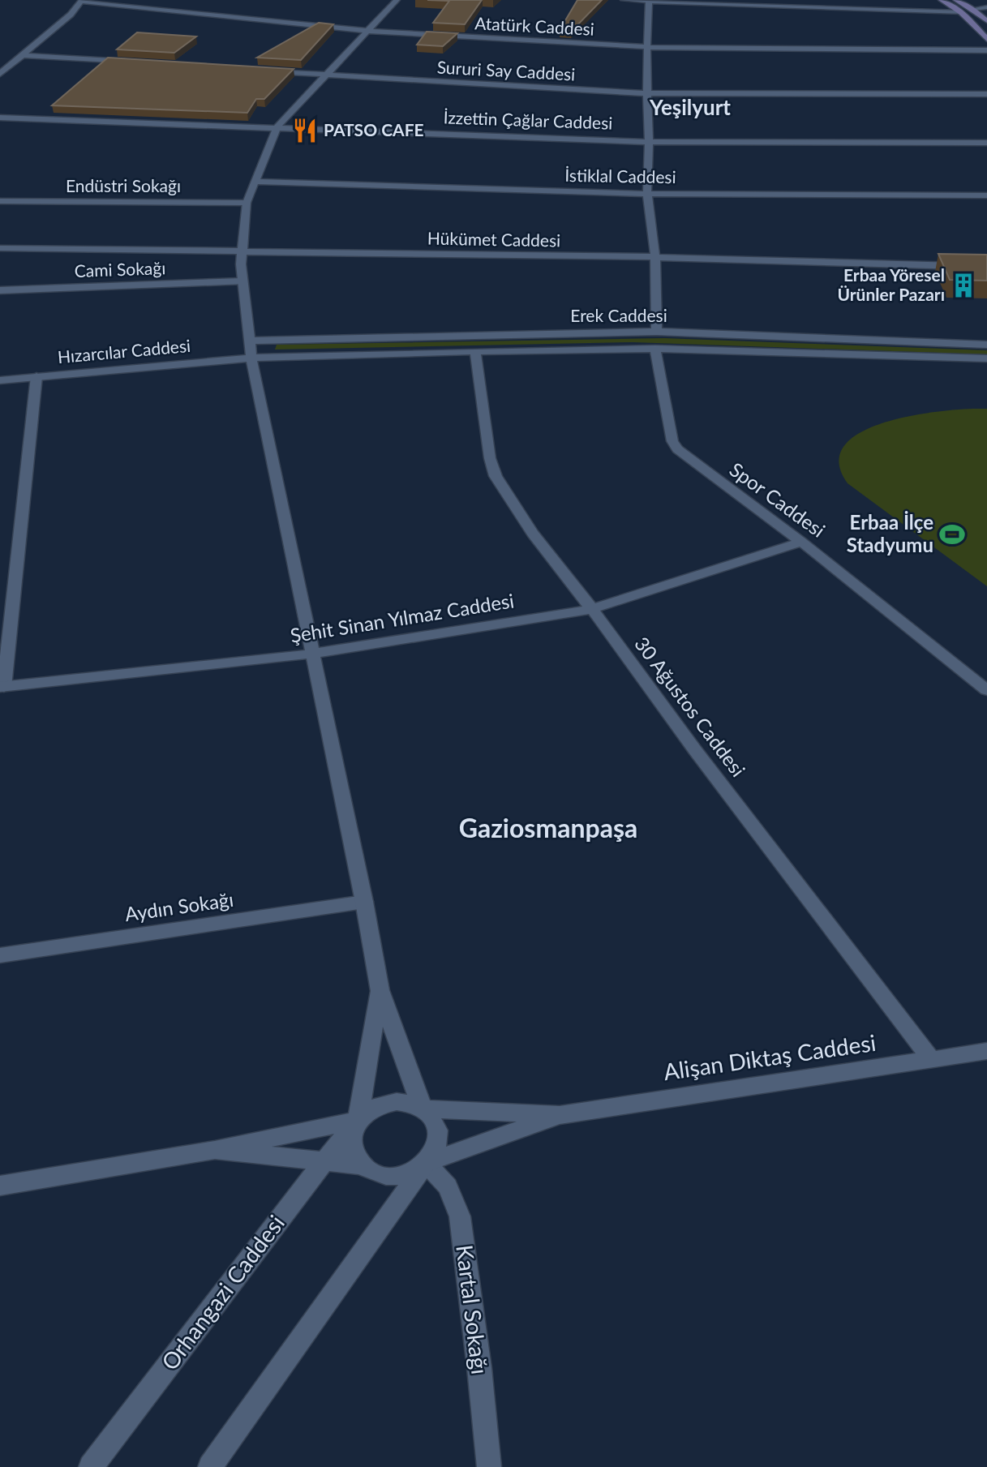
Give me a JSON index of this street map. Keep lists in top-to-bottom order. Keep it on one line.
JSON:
{"streets":{"street":["Atatürk Caddesi","Sururi Say Caddesi","İzzettin Çağlar Caddesi","İstiklal Caddesi","Endüstri Sokağı","Hükümet Caddesi","Cami Sokağı","Erek Caddesi","Hızarcılar Caddesi","Spor Caddesi","Şehit Sinan Yılmaz Caddesi","30 Ağustos Caddesi","Aydın Sokağı","Alişan Diktaş Caddesi","Orhangazi Caddesi","Kartal Sokağı"]},"crossings":[["Erek Caddesi","Hızarcılar Caddesi"],["Erek Caddesi","Spor Caddesi"],["Erek Caddesi","30 Ağustos Caddesi"],["Spor Caddesi","Şehit Sinan Yılmaz Caddesi"],["Şehit Sinan Yılmaz Caddesi","30 Ağustos Caddesi"],["30 Ağustos Caddesi","Alişan Diktaş Caddesi"],["Alişan Diktaş Caddesi","Orhangazi Caddesi"],["Alişan Diktaş Caddesi","Kartal Sokağı"],["Orhangazi Caddesi","Kartal Sokağı"]],"districts":["Yeşilyurt","Gaziosmanpaşa"],"places":{"restaurant":["PATSO CAFE"],"building":["Erbaa Yöresel Ürünler Pazarı"],"sports":["Erbaa İlçe Stadyumu"]}}
